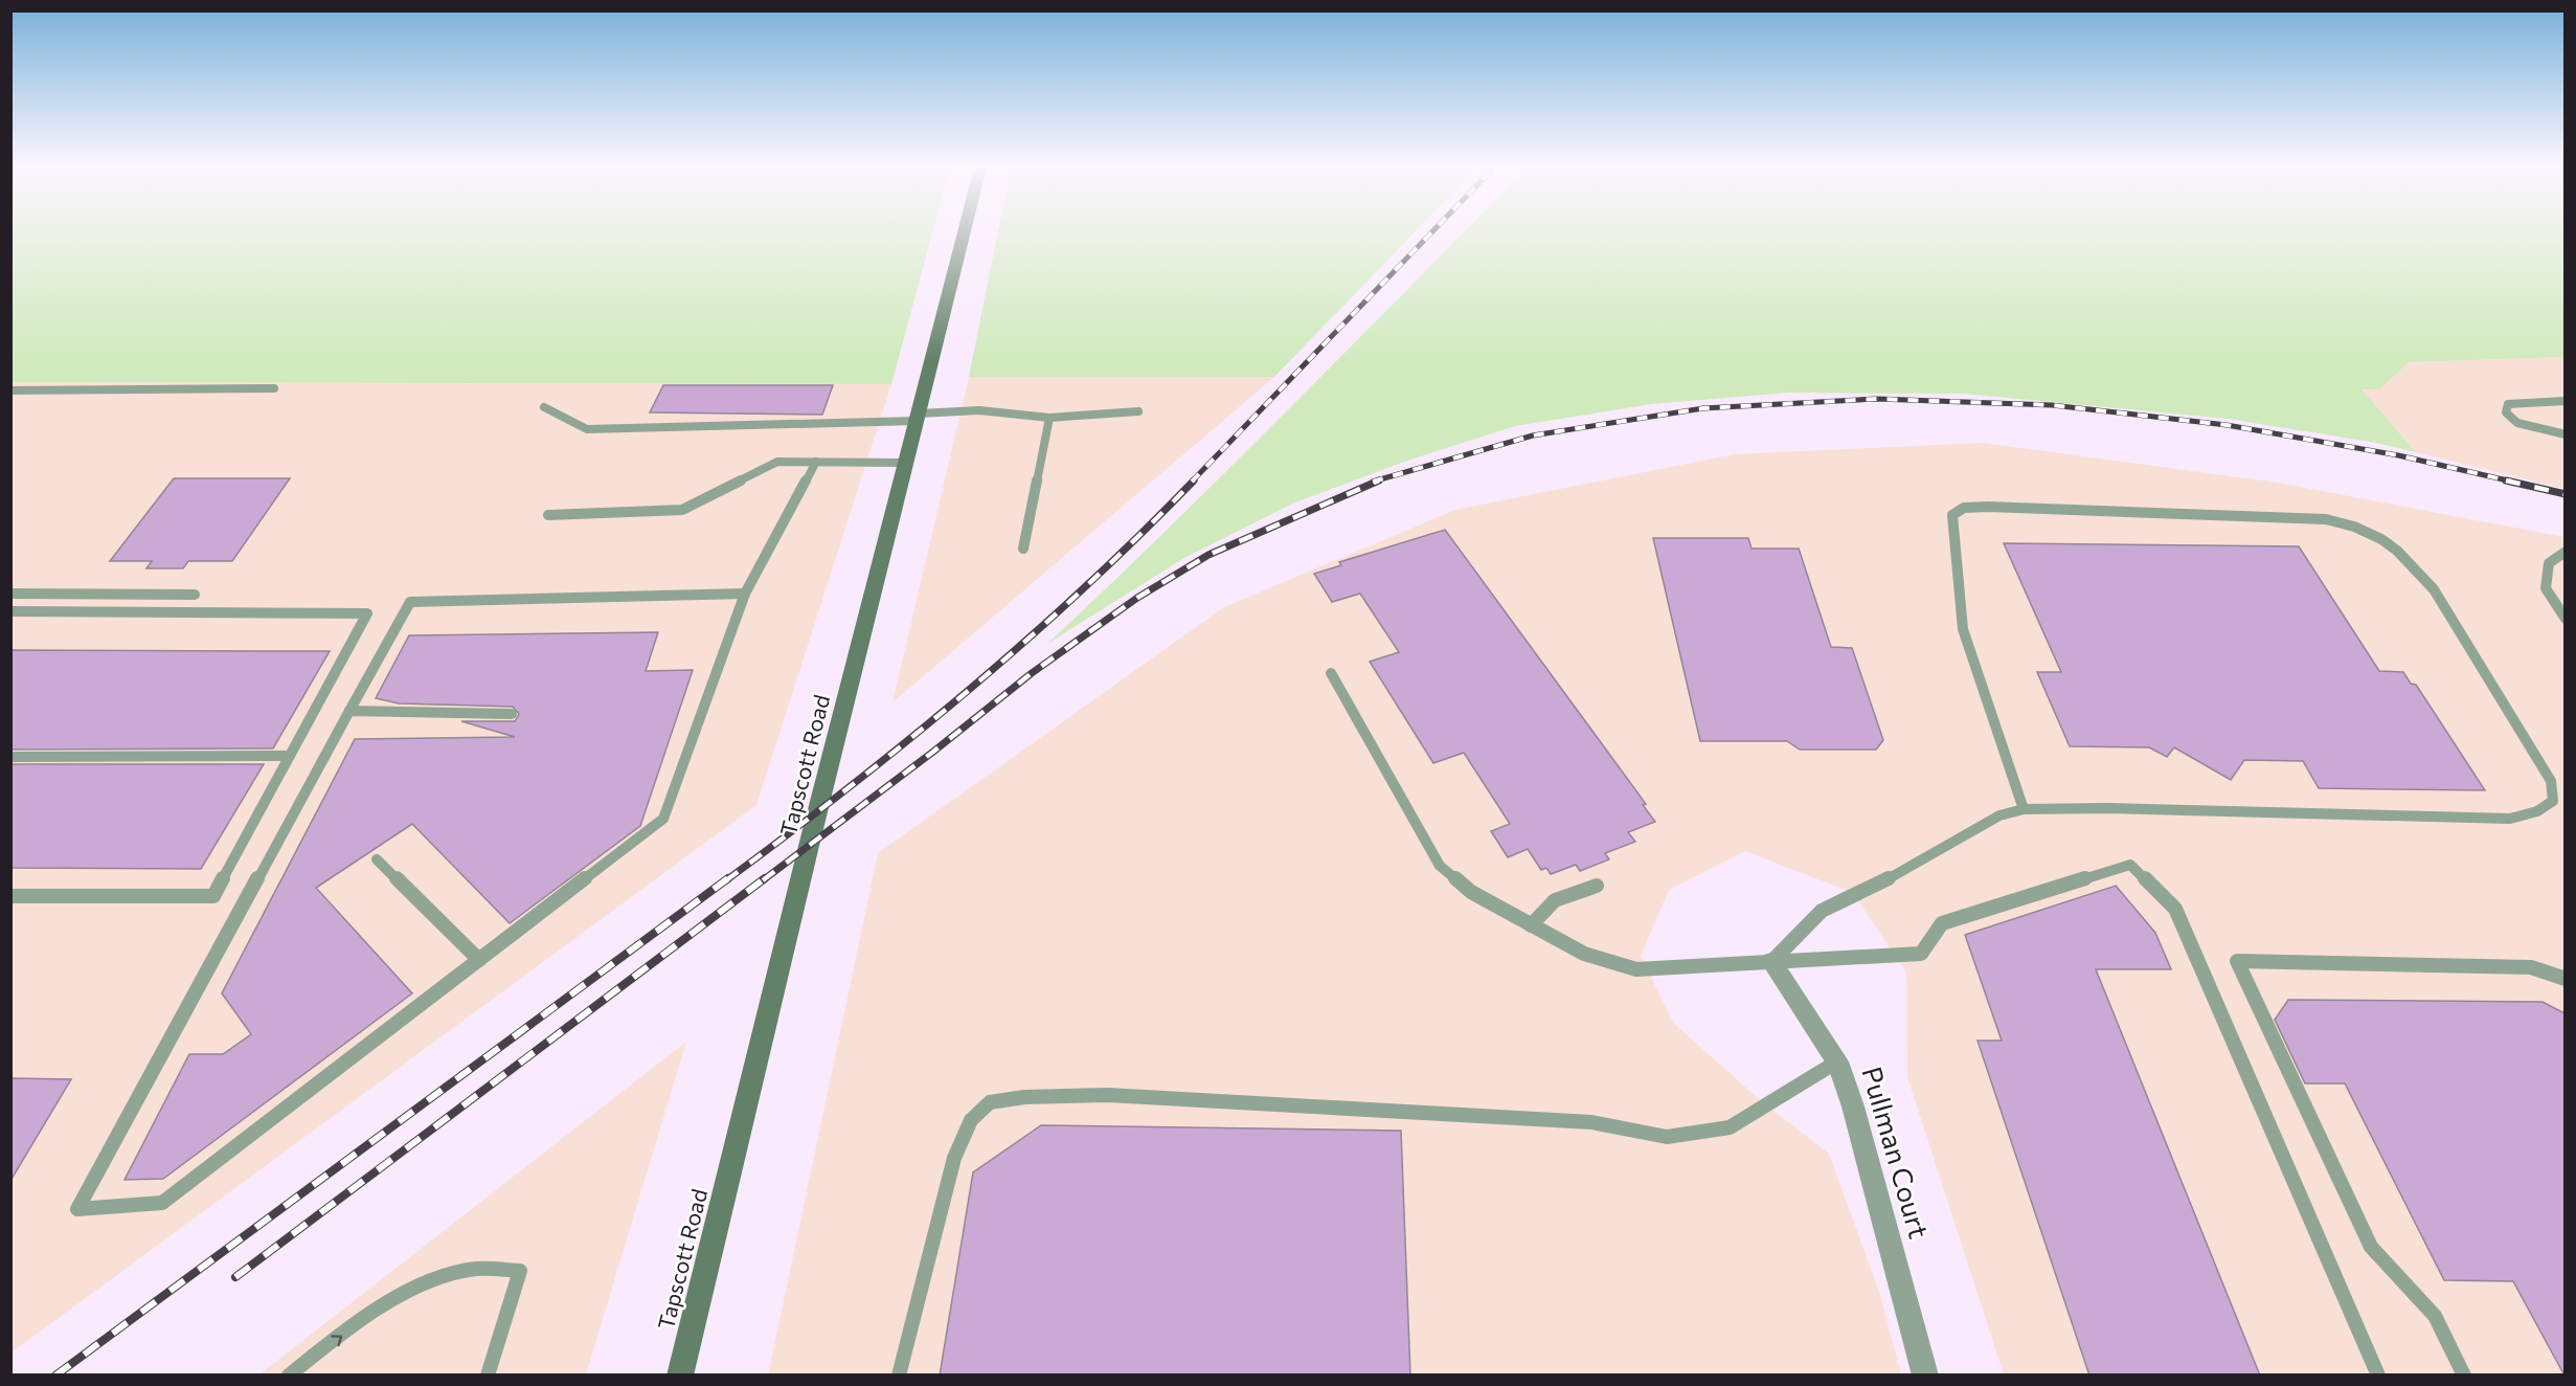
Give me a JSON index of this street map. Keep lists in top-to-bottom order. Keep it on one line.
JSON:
{"streets":{"street":["Tapscott Road","Pullman Court"]}}
